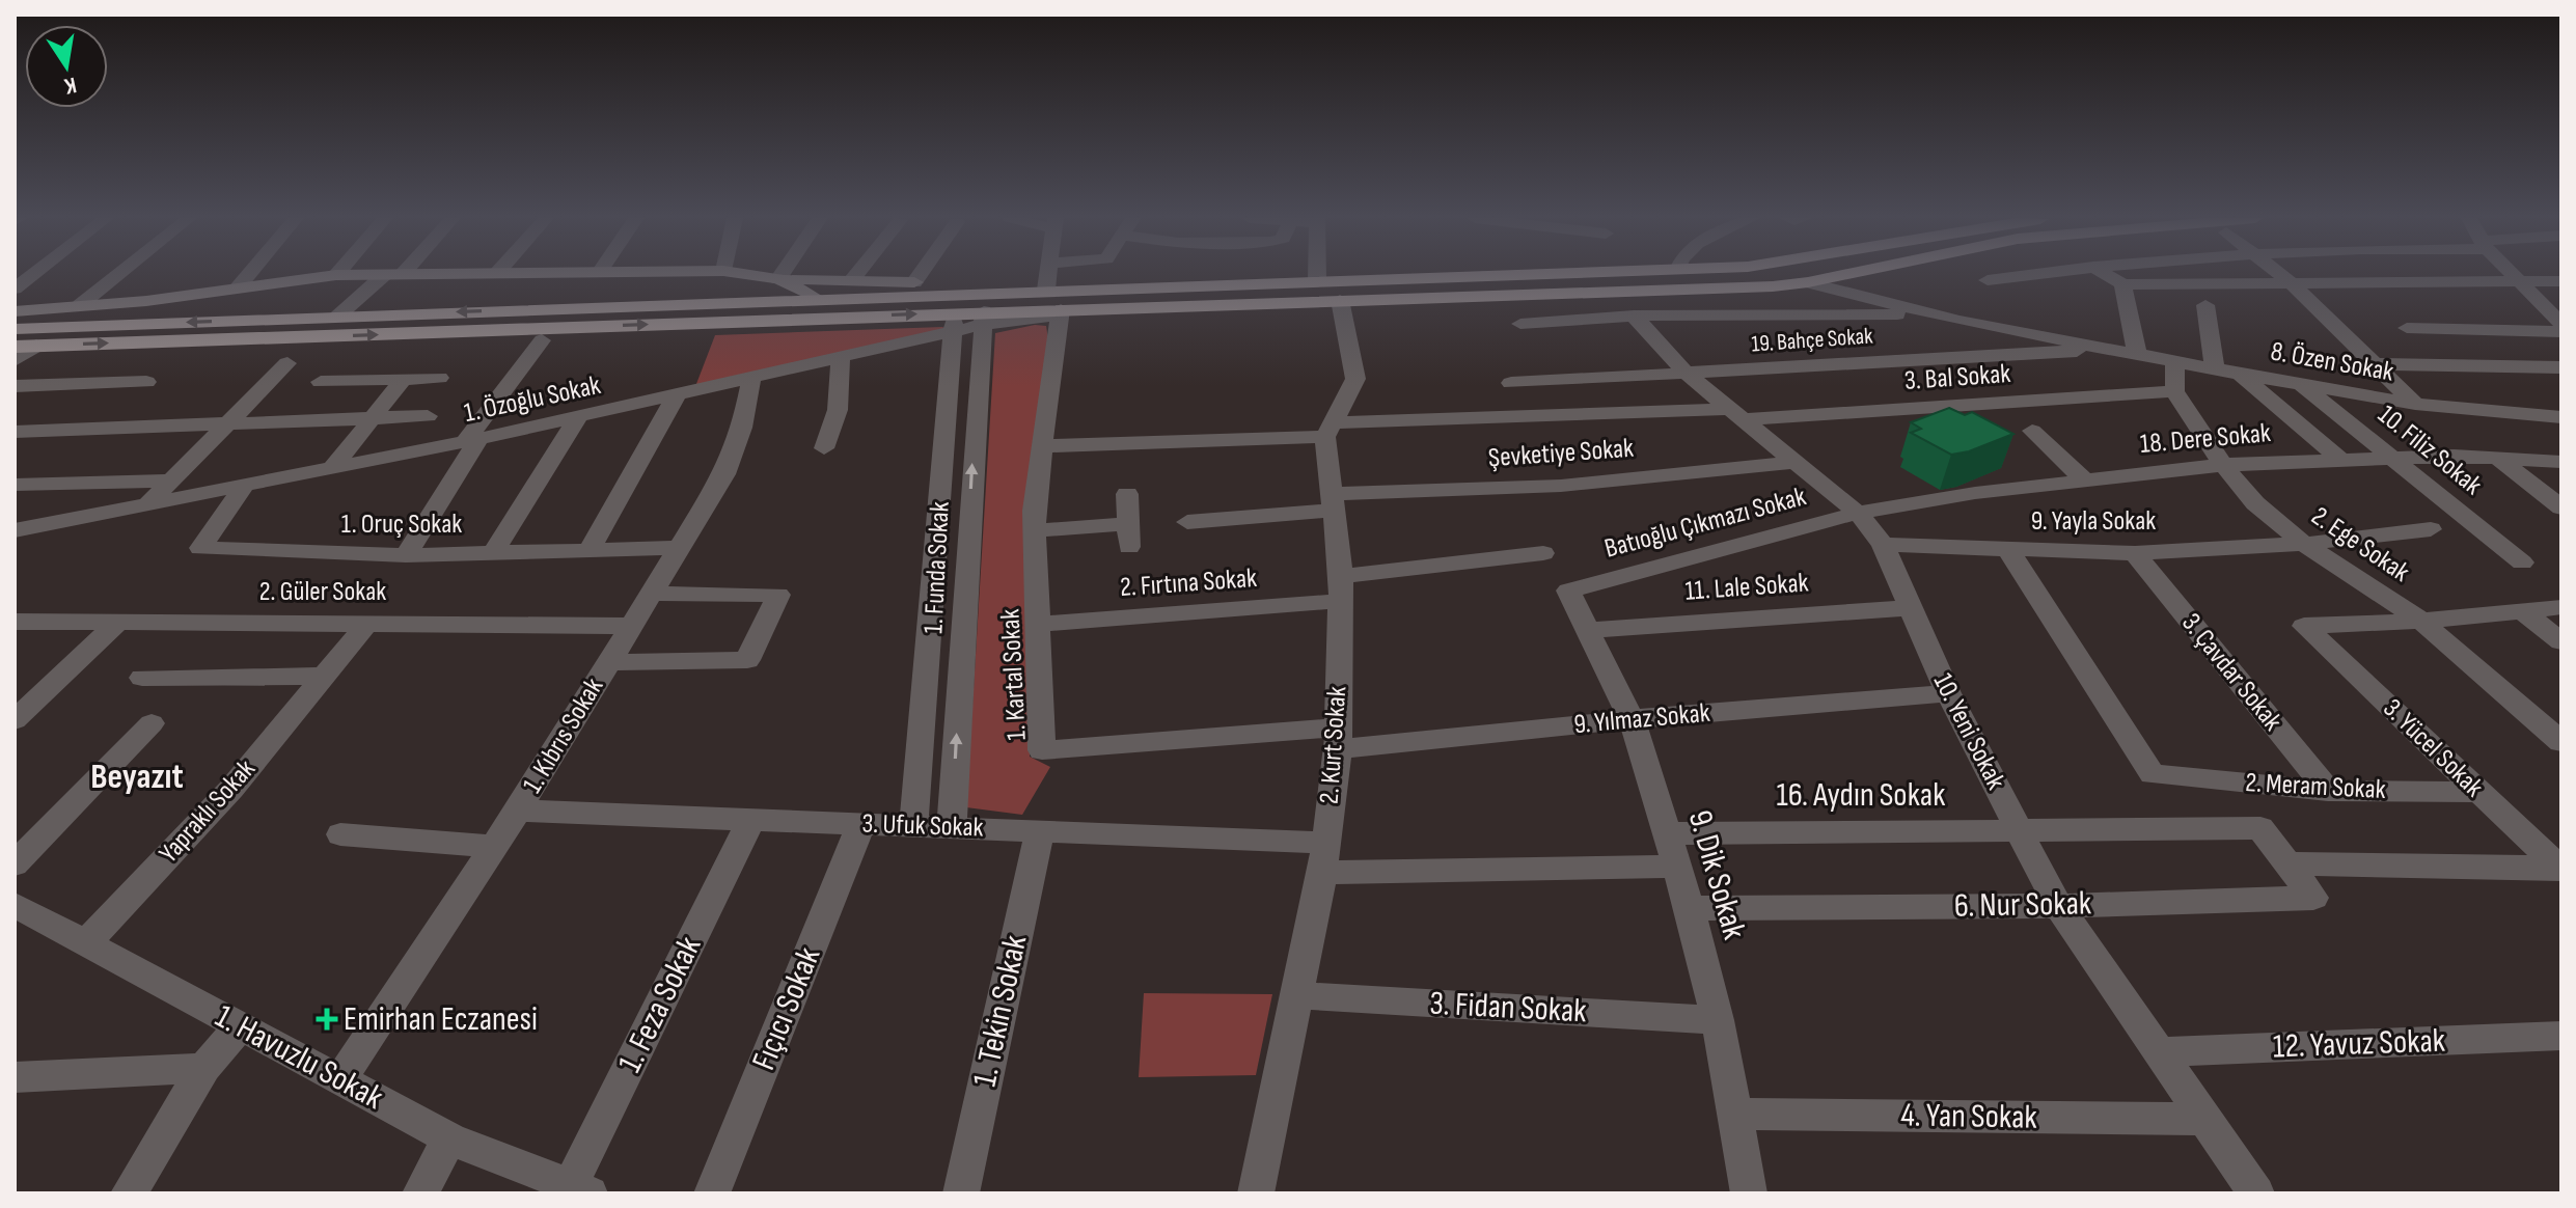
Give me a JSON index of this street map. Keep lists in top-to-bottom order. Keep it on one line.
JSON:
{"streets":{"street":["19. Bahçe Sokak","8. Özen Sokak","3. Bal Sokak","1. Özoğlu Sokak","18. Dere Sokak","10. Filiz Sokak","Şevketiye Sokak","9. Yayla Sokak","Batıoğlu Çıkmazı Sokak","1. Oruç Sokak","2. Ege Sokak","1. Funda Sokak","2. Fırtına Sokak","11. Lale Sokak","2. Güler Sokak","3. Çavdar Sokak","1. Kartal Sokak","9. Yılmaz Sokak","10. Yeni Sokak","1. Kıbrıs Sokak","2. Kurt Sokak","3. Yücel Sokak","2. Meram Sokak","16. Aydın Sokak","Yapraklı Sokak","3. Ufuk Sokak","9. Dik Sokak","6. Nur Sokak","1. Feza Sokak","3. Fidan Sokak","Fıçıcı Sokak","1. Tekin Sokak","12. Yavuz Sokak","1. Havuzlu Sokak","4. Yan Sokak"]},"crossings":[["19. Bahçe Sokak","8. Özen Sokak"],["19. Bahçe Sokak","10. Yeni Sokak"],["8. Özen Sokak","10. Filiz Sokak"],["3. Bal Sokak","2. Ege Sokak"],["3. Bal Sokak","1. Kartal Sokak"],["3. Bal Sokak","10. Yeni Sokak"],["3. Bal Sokak","2. Kurt Sokak"],["1. Özoğlu Sokak","1. Oruç Sokak"],["1. Özoğlu Sokak","1. Funda Sokak"],["1. Özoğlu Sokak","1. Kartal Sokak"],["1. Özoğlu Sokak","1. Kıbrıs Sokak"],["18. Dere Sokak","10. Filiz Sokak"],["18. Dere Sokak","Batıoğlu Çıkmazı Sokak"],["18. Dere Sokak","2. Ege Sokak"],["18. Dere Sokak","10. Yeni Sokak"],["Şevketiye Sokak","10. Yeni Sokak"],["Şevketiye Sokak","2. Kurt Sokak"],["9. Yayla Sokak","2. Ege Sokak"],["9. Yayla Sokak","3. Çavdar Sokak"],["9. Yayla Sokak","10. Yeni Sokak"],["9. Yayla Sokak","2. Meram Sokak"],["Batıoğlu Çıkmazı Sokak","10. Yeni Sokak"],["Batıoğlu Çıkmazı Sokak","9. Dik Sokak"],["1. Oruç Sokak","1. Kıbrıs Sokak"],["2. Ege Sokak","3. Yücel Sokak"],["1. Funda Sokak","3. Ufuk Sokak"],["2. Fırtına Sokak","1. Kartal Sokak"],["2. Fırtına Sokak","2. Kurt Sokak"],["11. Lale Sokak","10. Yeni Sokak"],["11. Lale Sokak","9. Dik Sokak"],["2. Güler Sokak","1. Kıbrıs Sokak"],["2. Güler Sokak","Yapraklı Sokak"],["3. Çavdar Sokak","2. Meram Sokak"],["1. Kartal Sokak","9. Yılmaz Sokak"],["1. Kartal Sokak","2. Kurt Sokak"],["9. Yılmaz Sokak","10. Yeni Sokak"],["9. Yılmaz Sokak","2. Kurt Sokak"],["9. Yılmaz Sokak","9. Dik Sokak"],["10. Yeni Sokak","16. Aydın Sokak"],["10. Yeni Sokak","6. Nur Sokak"],["10. Yeni Sokak","12. Yavuz Sokak"],["10. Yeni Sokak","4. Yan Sokak"],["1. Kıbrıs Sokak","3. Ufuk Sokak"],["1. Kıbrıs Sokak","1. Havuzlu Sokak"],["2. Kurt Sokak","3. Ufuk Sokak"],["2. Kurt Sokak","3. Fidan Sokak"],["3. Yücel Sokak","2. Meram Sokak"],["16. Aydın Sokak","9. Dik Sokak"],["16. Aydın Sokak","6. Nur Sokak"],["Yapraklı Sokak","1. Havuzlu Sokak"],["3. Ufuk Sokak","9. Dik Sokak"],["3. Ufuk Sokak","1. Feza Sokak"],["3. Ufuk Sokak","Fıçıcı Sokak"],["3. Ufuk Sokak","1. Tekin Sokak"],["9. Dik Sokak","6. Nur Sokak"],["9. Dik Sokak","3. Fidan Sokak"],["9. Dik Sokak","4. Yan Sokak"],["1. Feza Sokak","1. Havuzlu Sokak"]],"districts":["Beyazıt"],"places":{"health":["Emirhan Eczanesi"]},"north":"bottom"}
